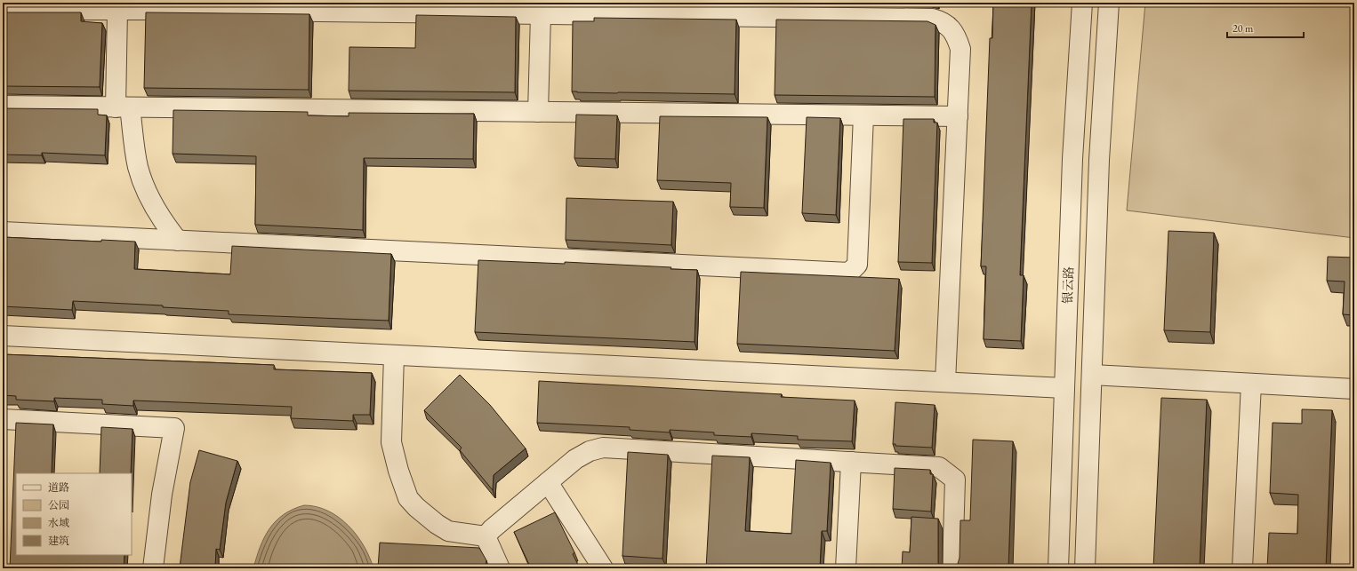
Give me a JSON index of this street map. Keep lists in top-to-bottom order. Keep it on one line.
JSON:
{"streets":{"street":["银云路"]},"legend":["道路","公园","水域","建筑"],"scale_bar":"20 m"}
